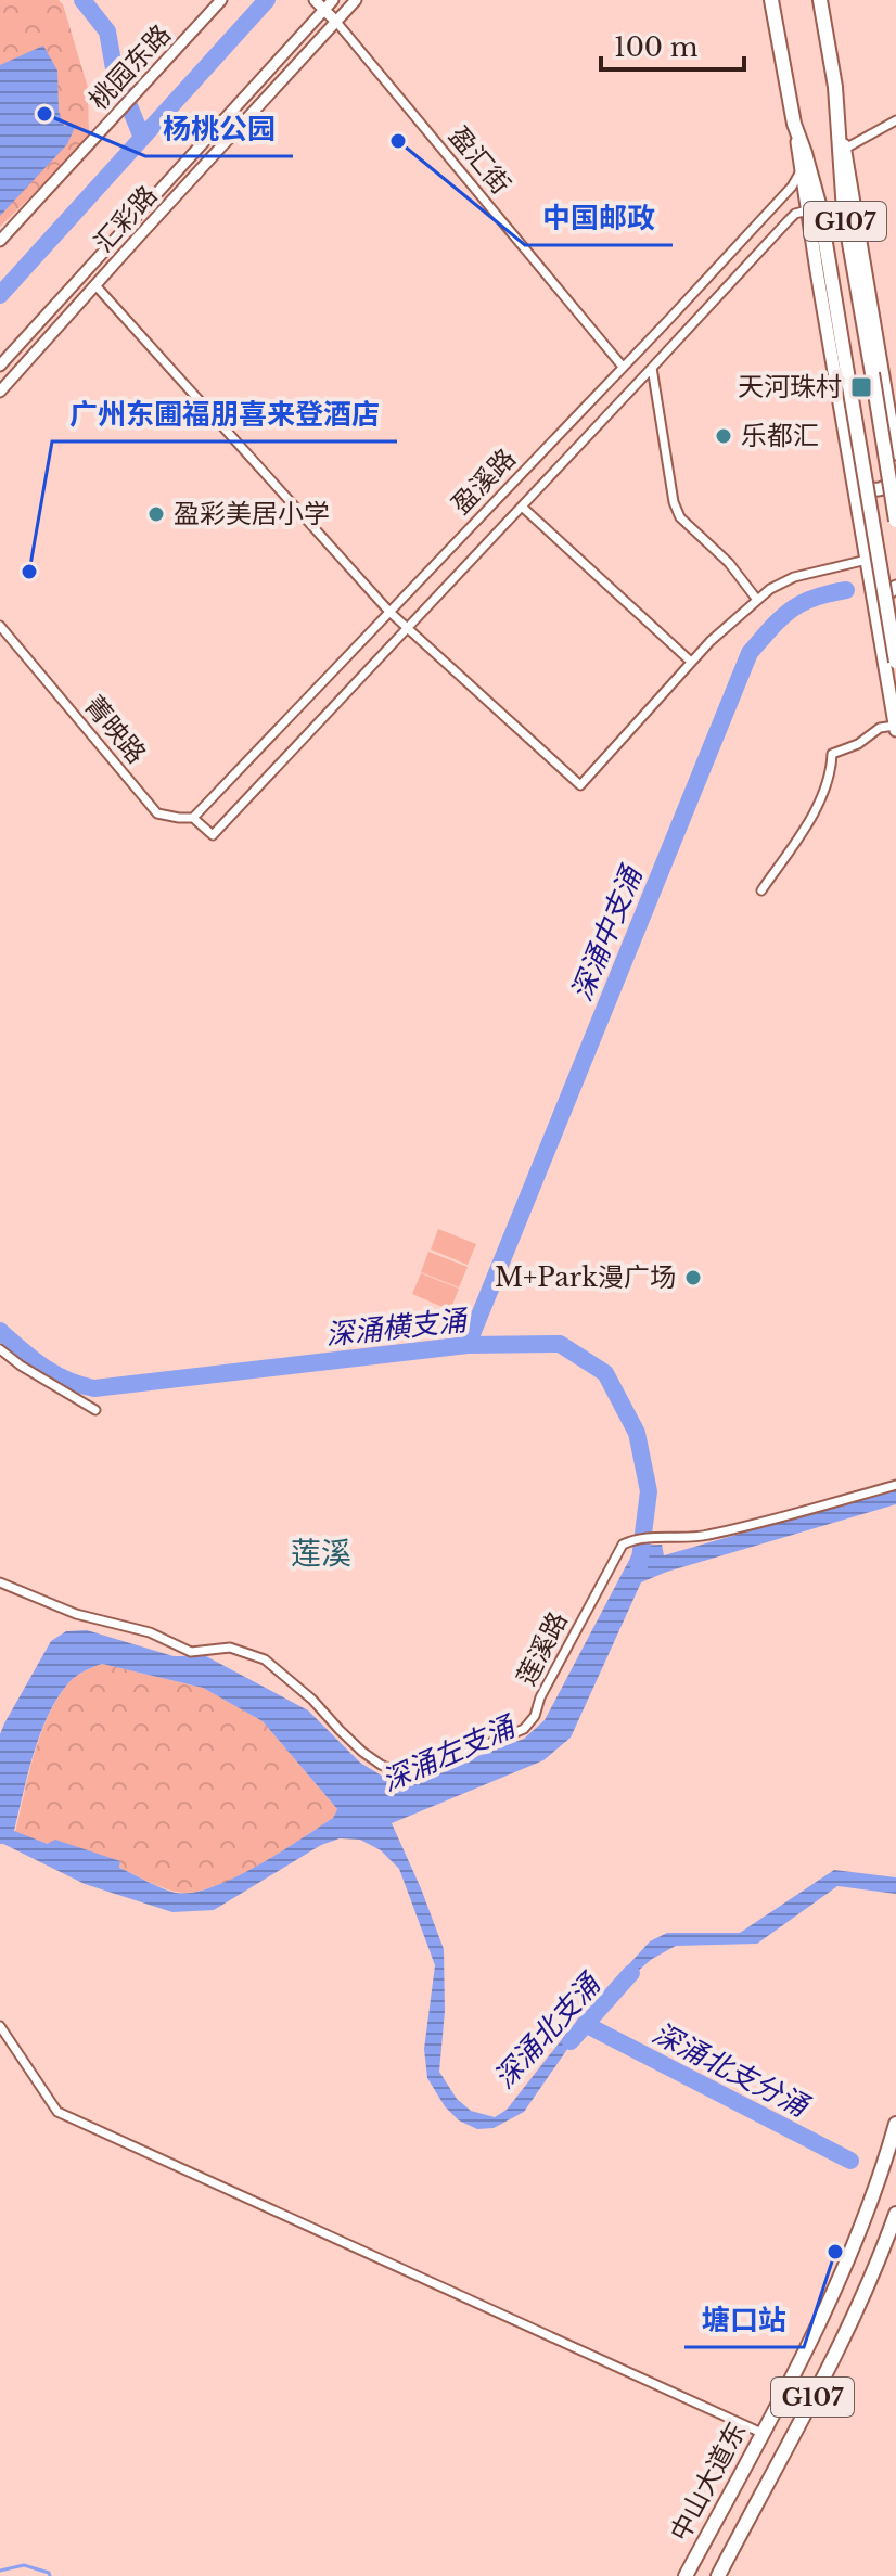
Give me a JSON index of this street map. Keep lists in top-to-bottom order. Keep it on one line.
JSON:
{"streets":{"highway":["G107","中山大道东"],"street":["桃园东路","盈汇街","汇彩路","盈溪路","菁映路","莲溪路"]},"crossings":[["盈汇街","汇彩路"],["盈汇街","盈溪路"],["盈溪路","菁映路"]],"districts":["莲溪"],"water":["深涌中支涌","深涌横支涌","深涌左支涌","深涌北支涌","深涌北支分涌"],"places":{"other":["杨桃公园","中国邮政","乐都汇","盈彩美居小学","广州东圃福朋喜来登酒店","M+Park漫广场","塘口站"],"transit":["天河珠村"]},"scale_bar":"100 m"}
